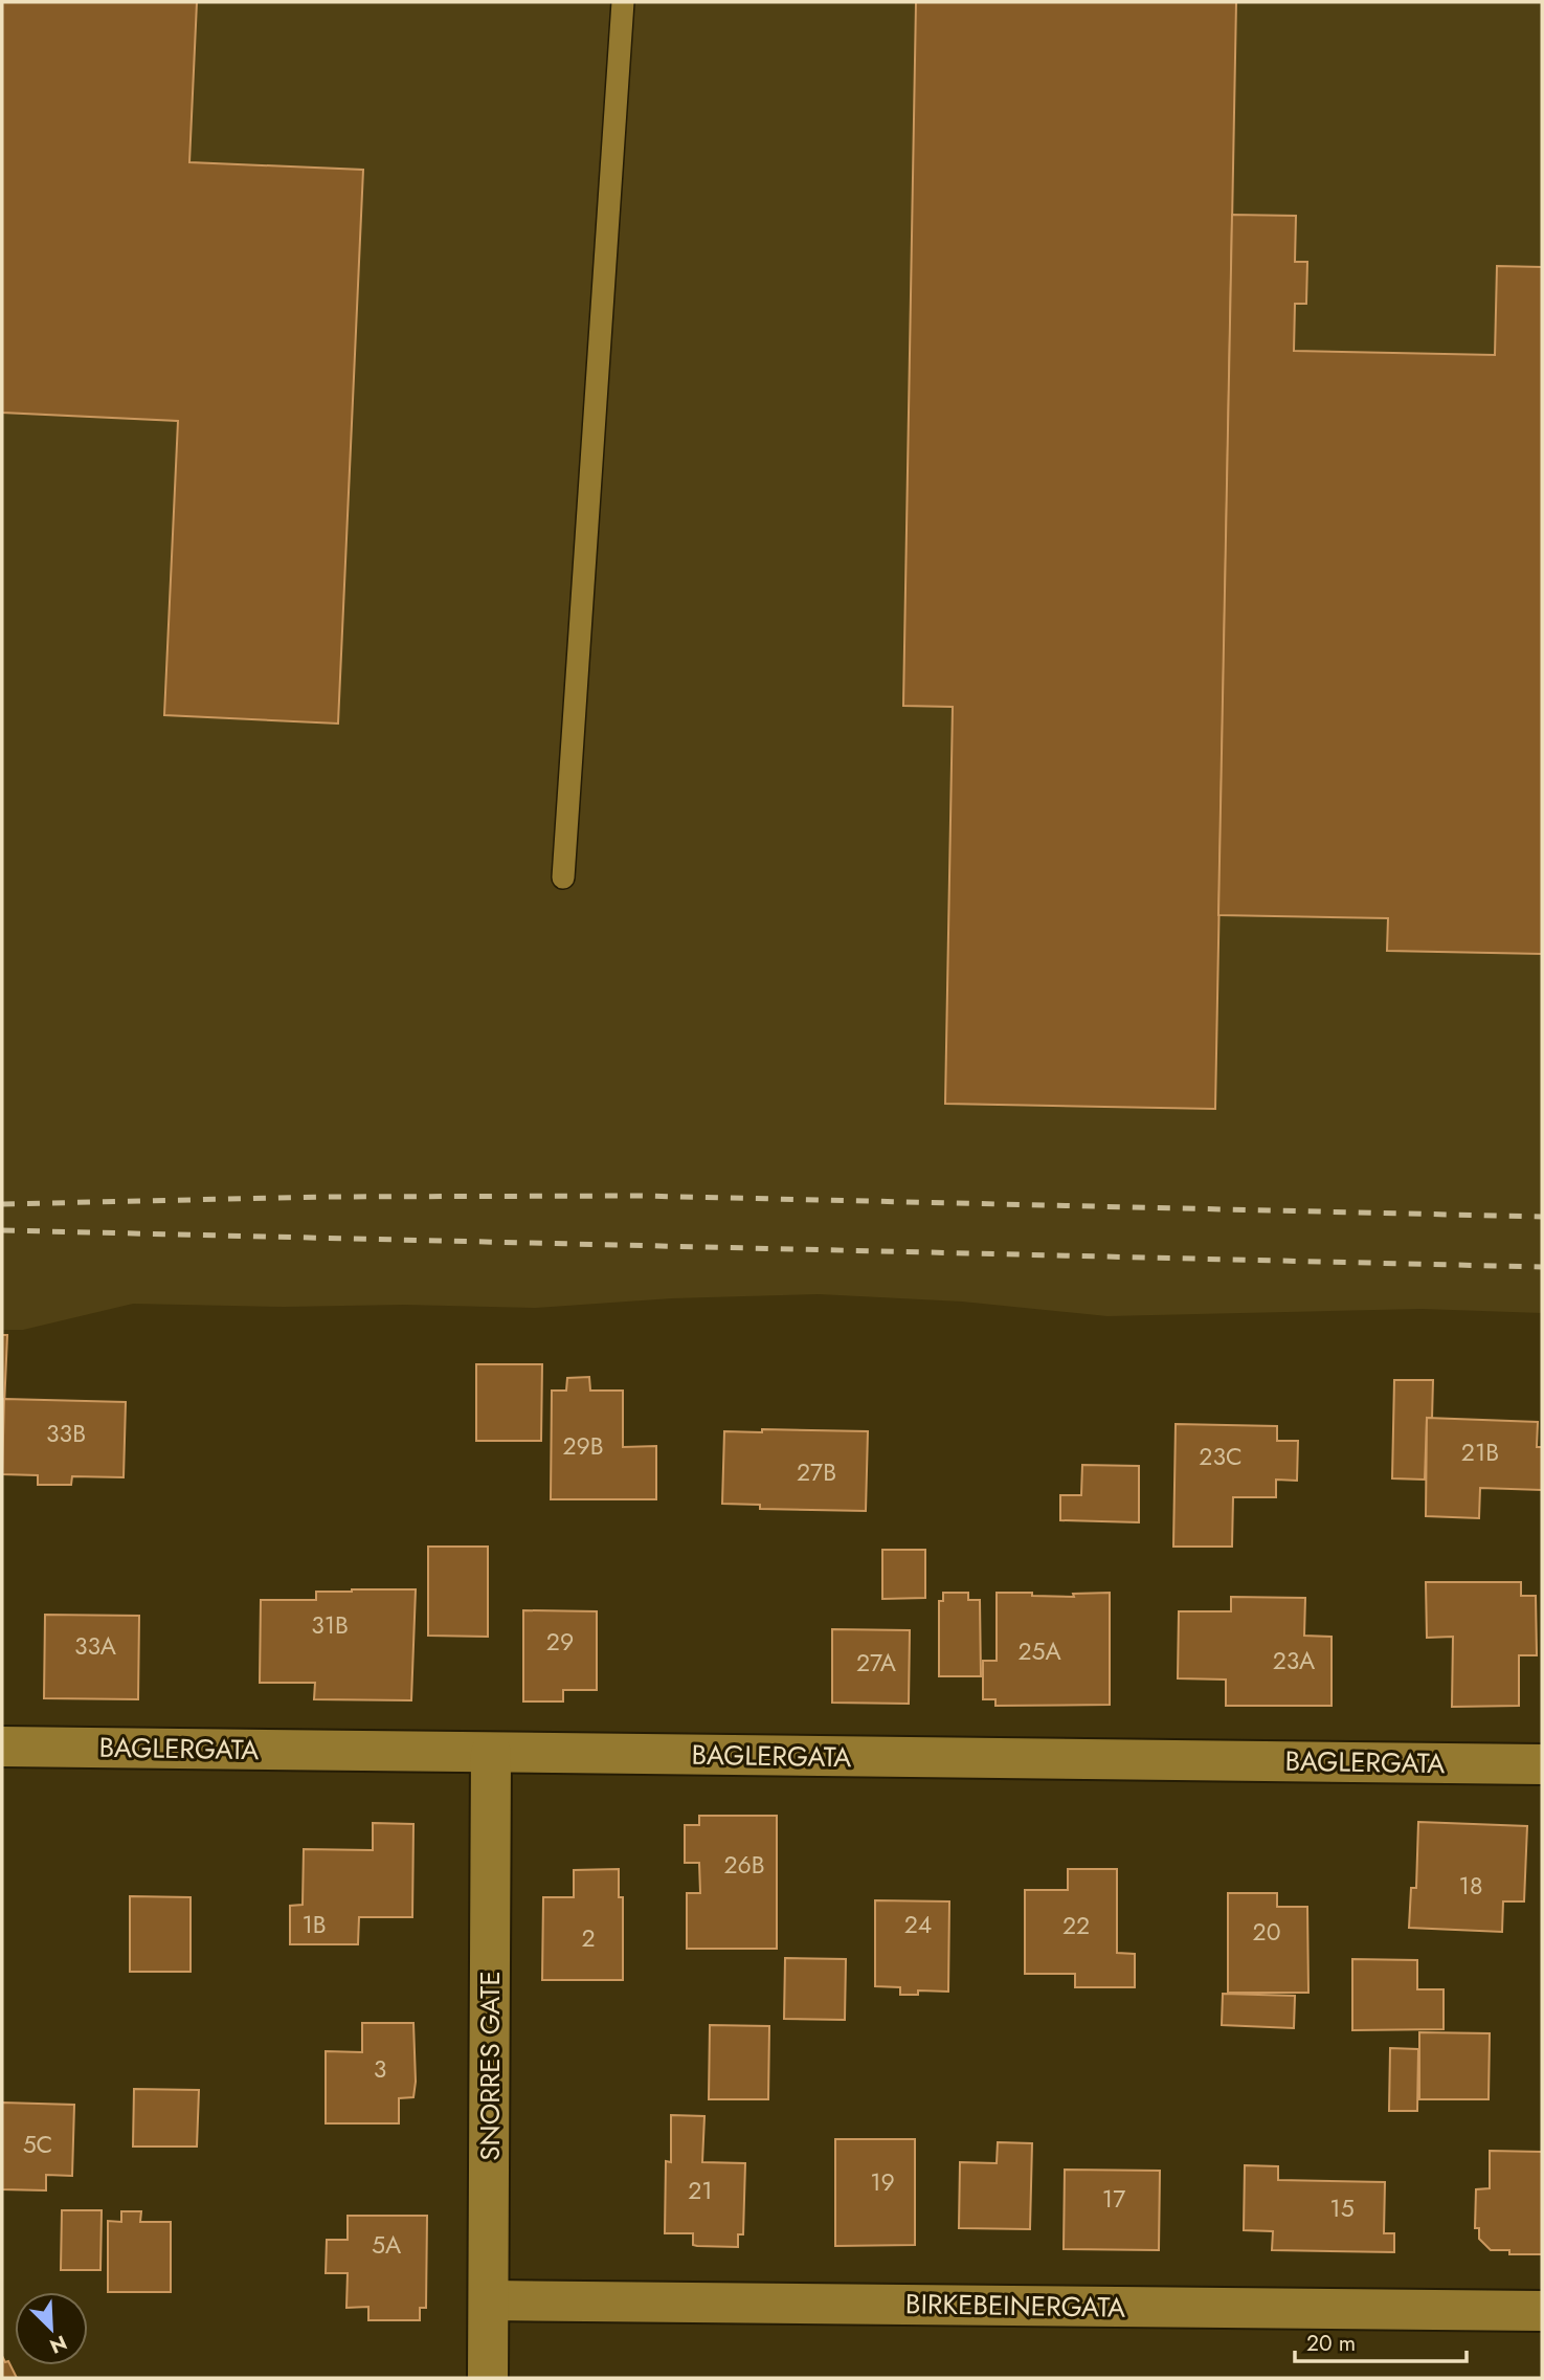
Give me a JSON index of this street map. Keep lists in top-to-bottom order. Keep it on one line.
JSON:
{"streets":{"street":["BAGLERGATA","SNORRES GATE","BIRKEBEINERGATA"]},"crossings":[["BAGLERGATA","SNORRES GATE"],["SNORRES GATE","BIRKEBEINERGATA"]],"house_numbers":["33B","29B","21B","23C","27B","31B","29","33A","25A","23A","27A","26B","18","1B","24","22","20","2","3","5C","19","21","17","15","5A"],"scale_bar":"20 m","north":"bottom right"}
